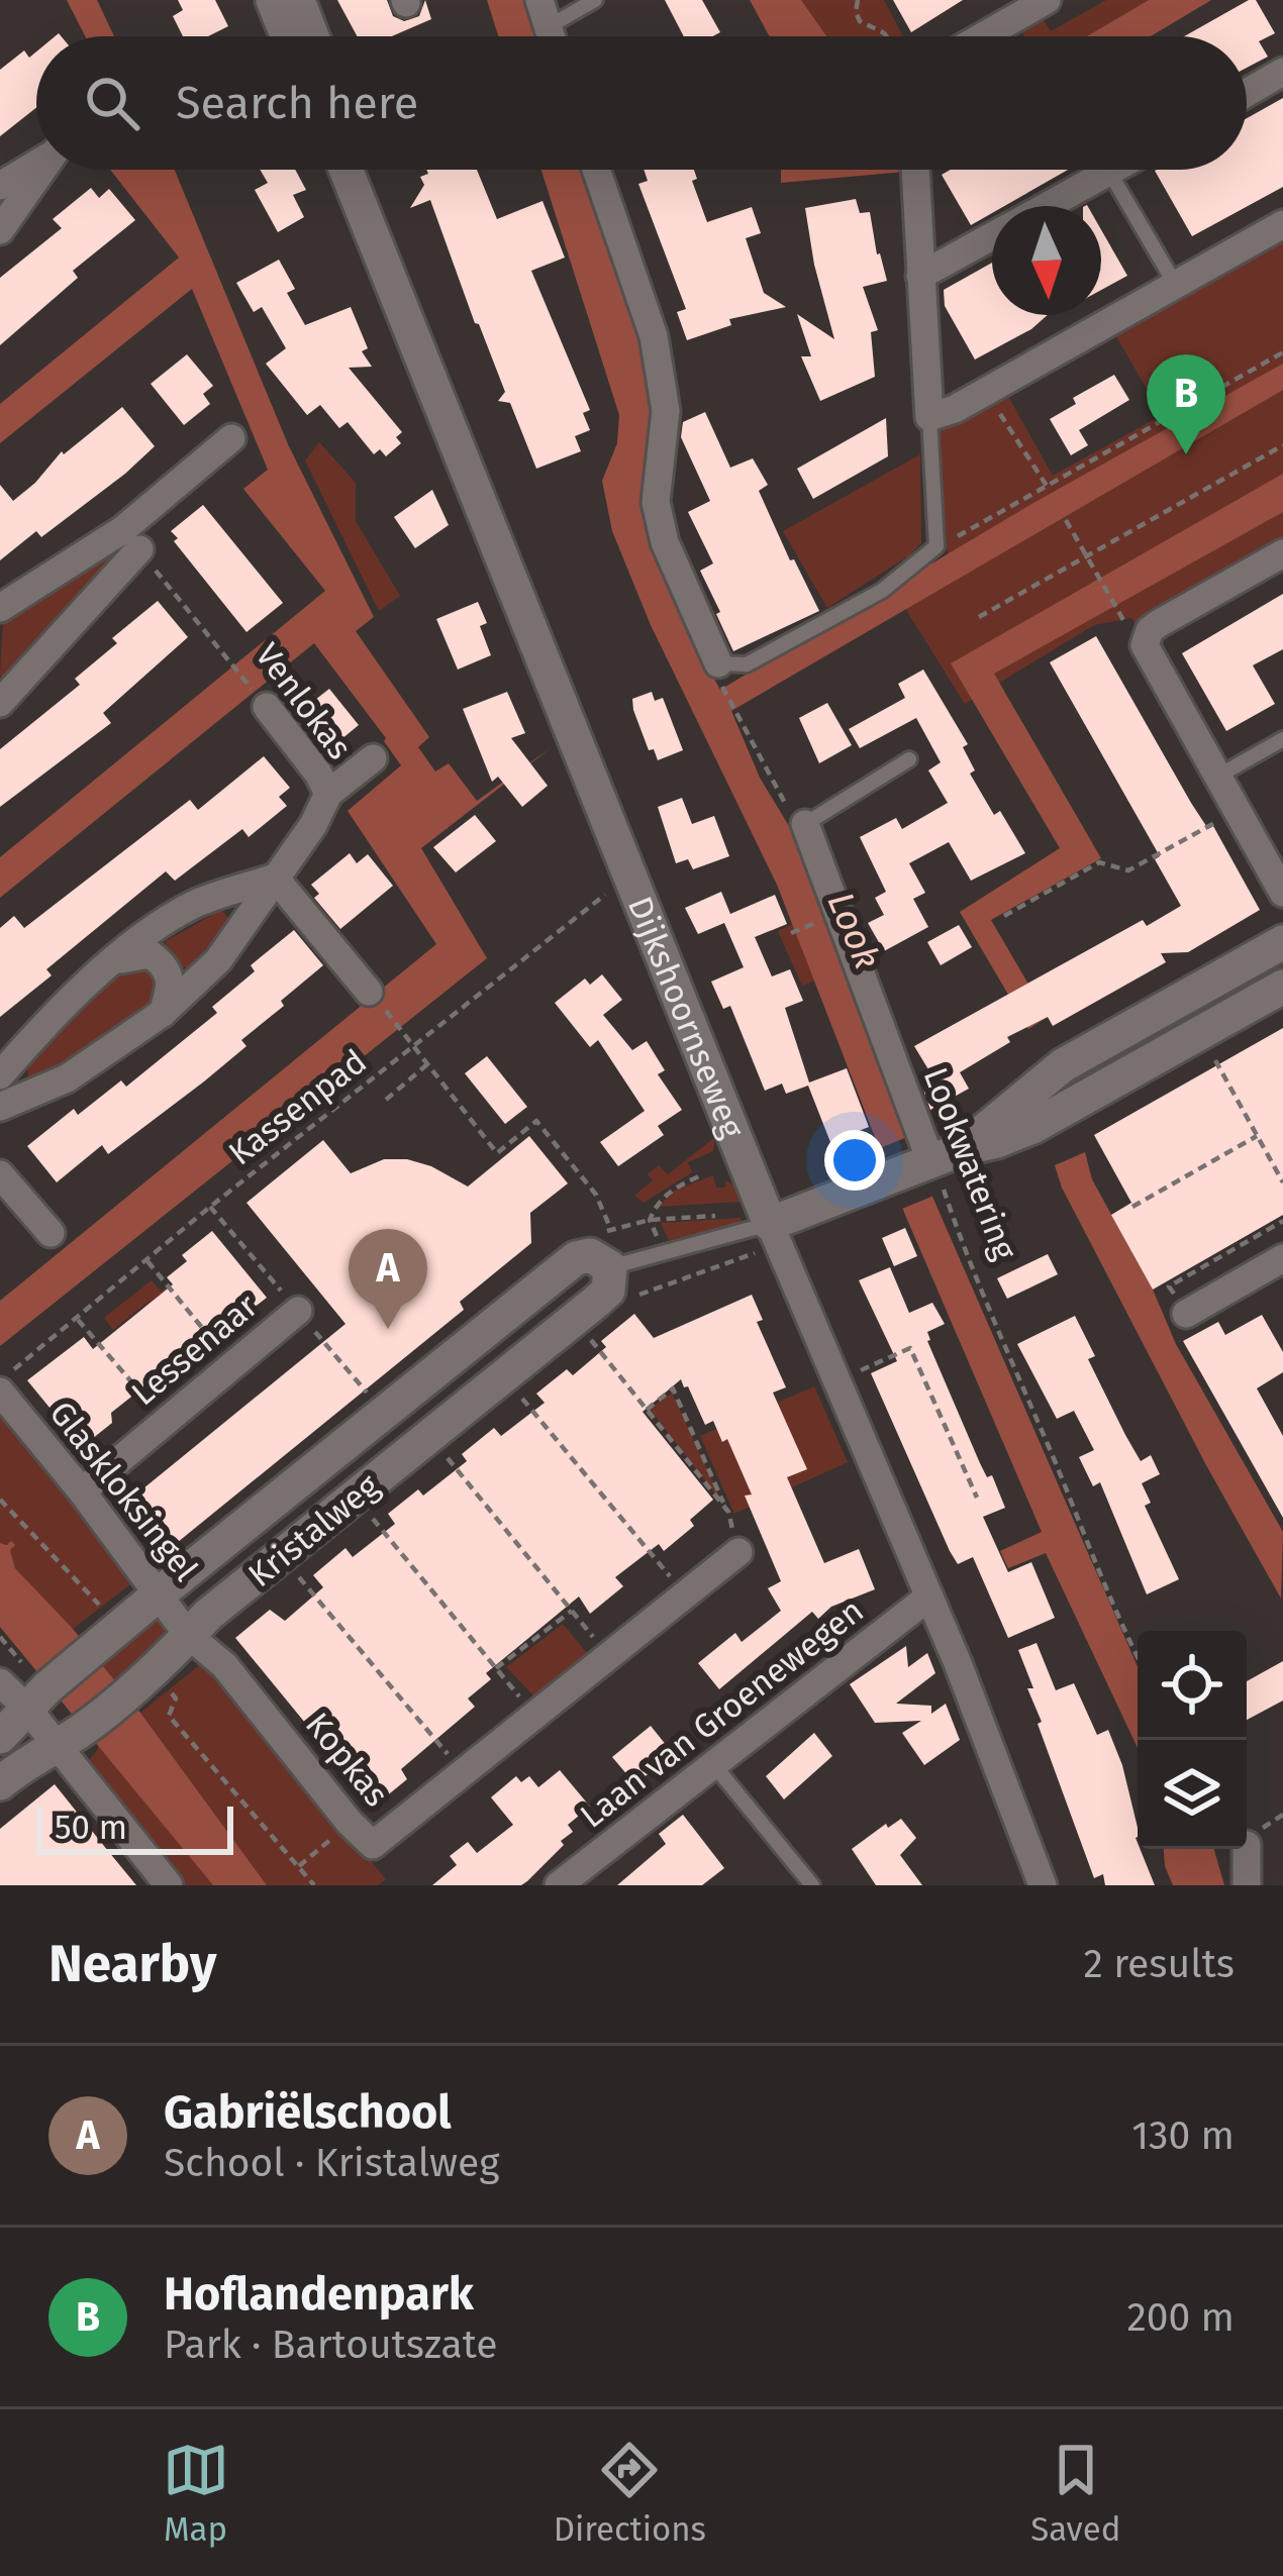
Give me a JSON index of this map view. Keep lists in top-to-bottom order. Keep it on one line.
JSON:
{"streets":{"street":["Venlokas","Dijkshoornseweg","Lookwatering","Lessenaar","Glaskloksingel","Kristalweg","Laan van Groenewegen","Kopkas"],"path":["Kassenpad"]},"crossings":[["Dijkshoornseweg","Kassenpad"],["Dijkshoornseweg","Kristalweg"],["Dijkshoornseweg","Laan van Groenewegen"],["Lessenaar","Glaskloksingel"],["Glaskloksingel","Kristalweg"],["Glaskloksingel","Kopkas"],["Kristalweg","Kopkas"]],"water":["Look"],"scale_bar":"50 m","north":"bottom","page":{"search":"Search here","pins":["B","A"],"scale":"50 m","heading":["Nearby","2 results"],"list":[{"mark":"A","name":"Gabriëlschool","note":"School · Kristalweg","value":"130 m"},{"mark":"B","name":"Hoflandenpark","note":"Park · Bartoutszate","value":"200 m"}],"nav":["Map","Directions","Saved"]}}
